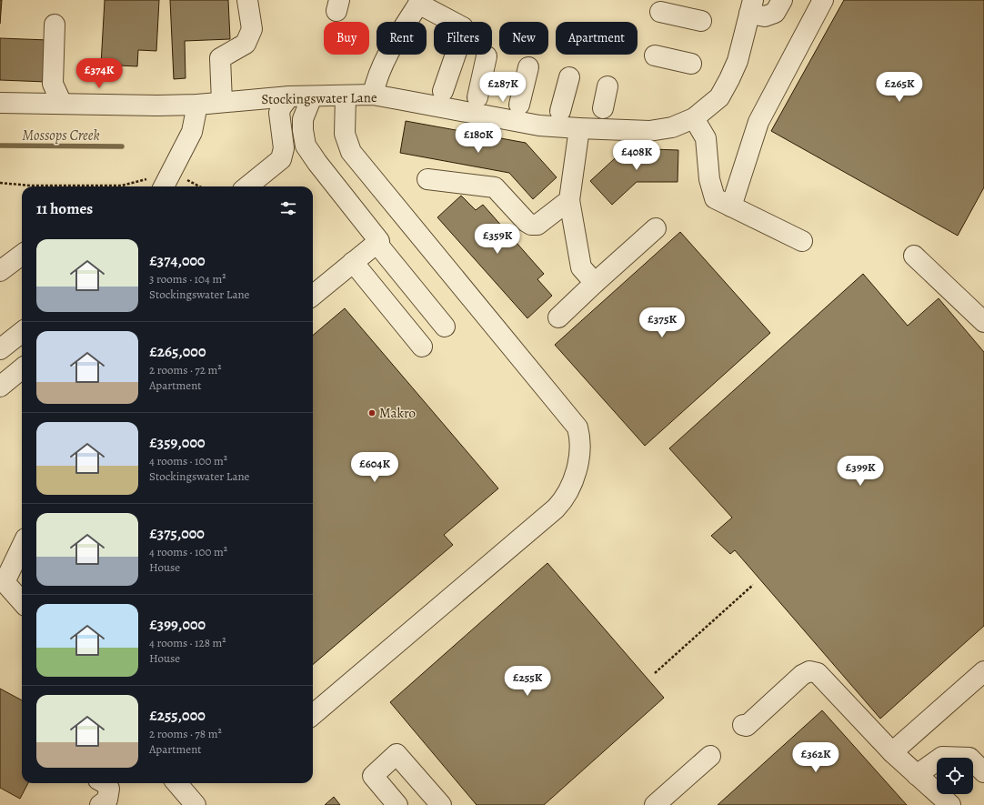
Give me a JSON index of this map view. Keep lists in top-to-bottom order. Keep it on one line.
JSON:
{"streets":{"street":["Stockingswater Lane"]},"water":["Mossops Creek"],"places":["Makro"],"page":{"chip":["Buy","Rent","Filters","New","Apartment"],"price":["£374K","£287K","£265K","£180K","£408K","£359K","£375K","£604K","£399K","£255K","£362K"],"heading":"11 homes","list":[{"name":"£374,000","note":"3 rooms · 104 m² · Stockingswater Lane"},{"name":"£265,000","note":"2 rooms · 72 m² · Apartment"},{"name":"£359,000","note":"4 rooms · 100 m² · Stockingswater Lane"},{"name":"£375,000","note":"4 rooms · 100 m² · House"},{"name":"£399,000","note":"4 rooms · 128 m² · House"},{"name":"£255,000","note":"2 rooms · 78 m² · Apartment"}]}}
